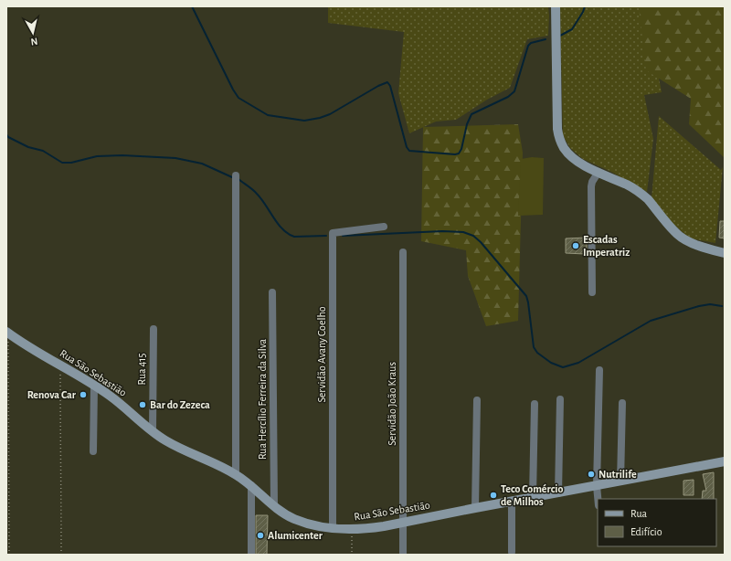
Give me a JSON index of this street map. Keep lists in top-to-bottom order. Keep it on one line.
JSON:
{"streets":{"main road":["Rua São Sebastião"],"street":["Servidão Avany Coelho","Rua 415","Rua Hercílio Ferreira da Silva","Servidão João Kraus"]},"crossings":[["Servidão Avany Coelho","Rua São Sebastião"],["Rua 415","Rua São Sebastião"],["Rua São Sebastião","Rua Hercílio Ferreira da Silva"],["Rua São Sebastião","Servidão João Kraus"]],"places":["Escadas Imperatriz","Renova Car","Bar do Zezeca","Nutrilife","Teco Comércio de Milhos","Alumicenter"],"legend":["Rua","Edifício"],"north":"bottom"}
